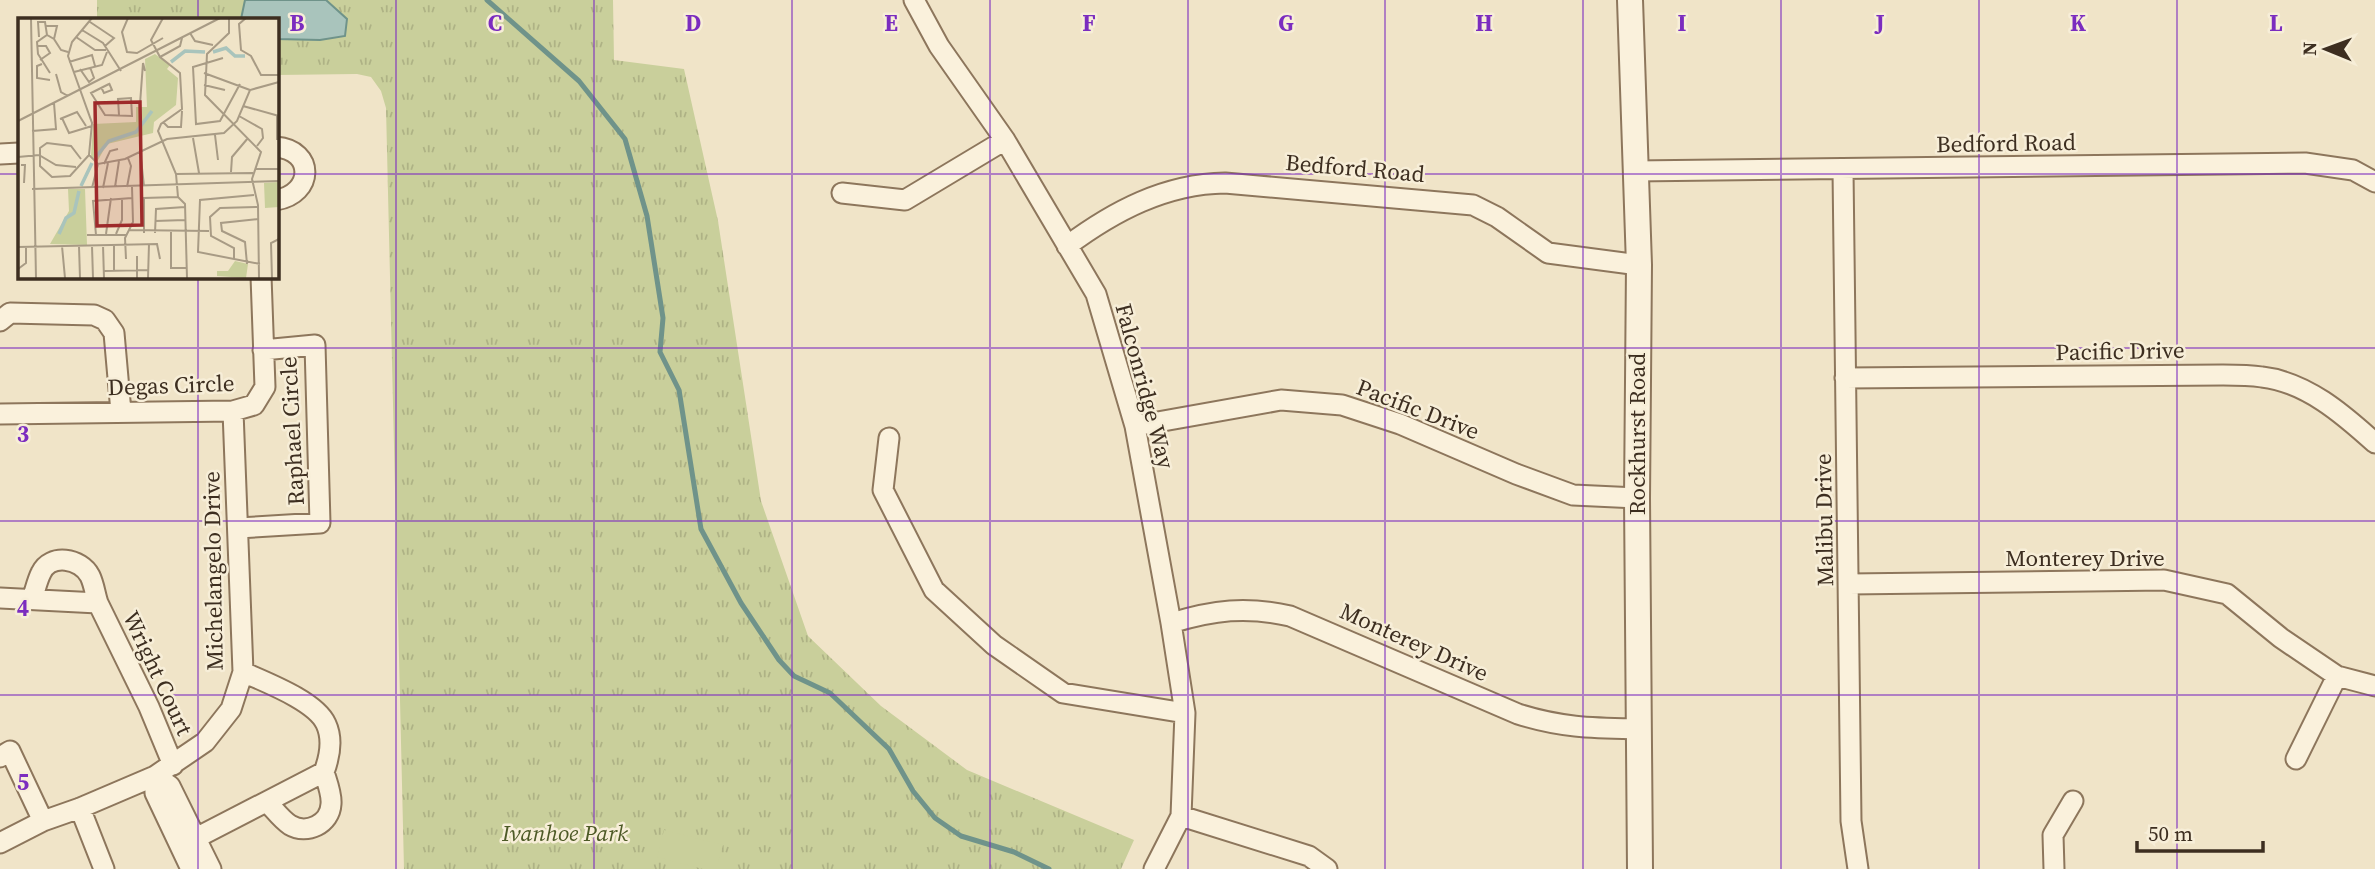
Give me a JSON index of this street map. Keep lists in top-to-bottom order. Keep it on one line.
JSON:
{"streets":{"street":["Bedford Road","Pacific Drive","Degas Circle","Falconridge Way","Raphael Circle","Rockhurst Road","Malibu Drive","Monterey Drive","Michelangelo Drive","Wright Court"]},"crossings":[["Bedford Road","Falconridge Way"],["Bedford Road","Rockhurst Road"],["Bedford Road","Malibu Drive"],["Pacific Drive","Falconridge Way"],["Pacific Drive","Rockhurst Road"],["Pacific Drive","Malibu Drive"],["Degas Circle","Raphael Circle"],["Degas Circle","Michelangelo Drive"],["Falconridge Way","Monterey Drive"],["Raphael Circle","Michelangelo Drive"],["Rockhurst Road","Monterey Drive"],["Malibu Drive","Monterey Drive"],["Michelangelo Drive","Wright Court"]],"parks":["Ivanhoe Park"],"scale_bar":"50 m","north":"left","grid":{"columns":["B","C","D","E","F","G","H","I","J","K","L"],"rows":["3","4","5"]}}
